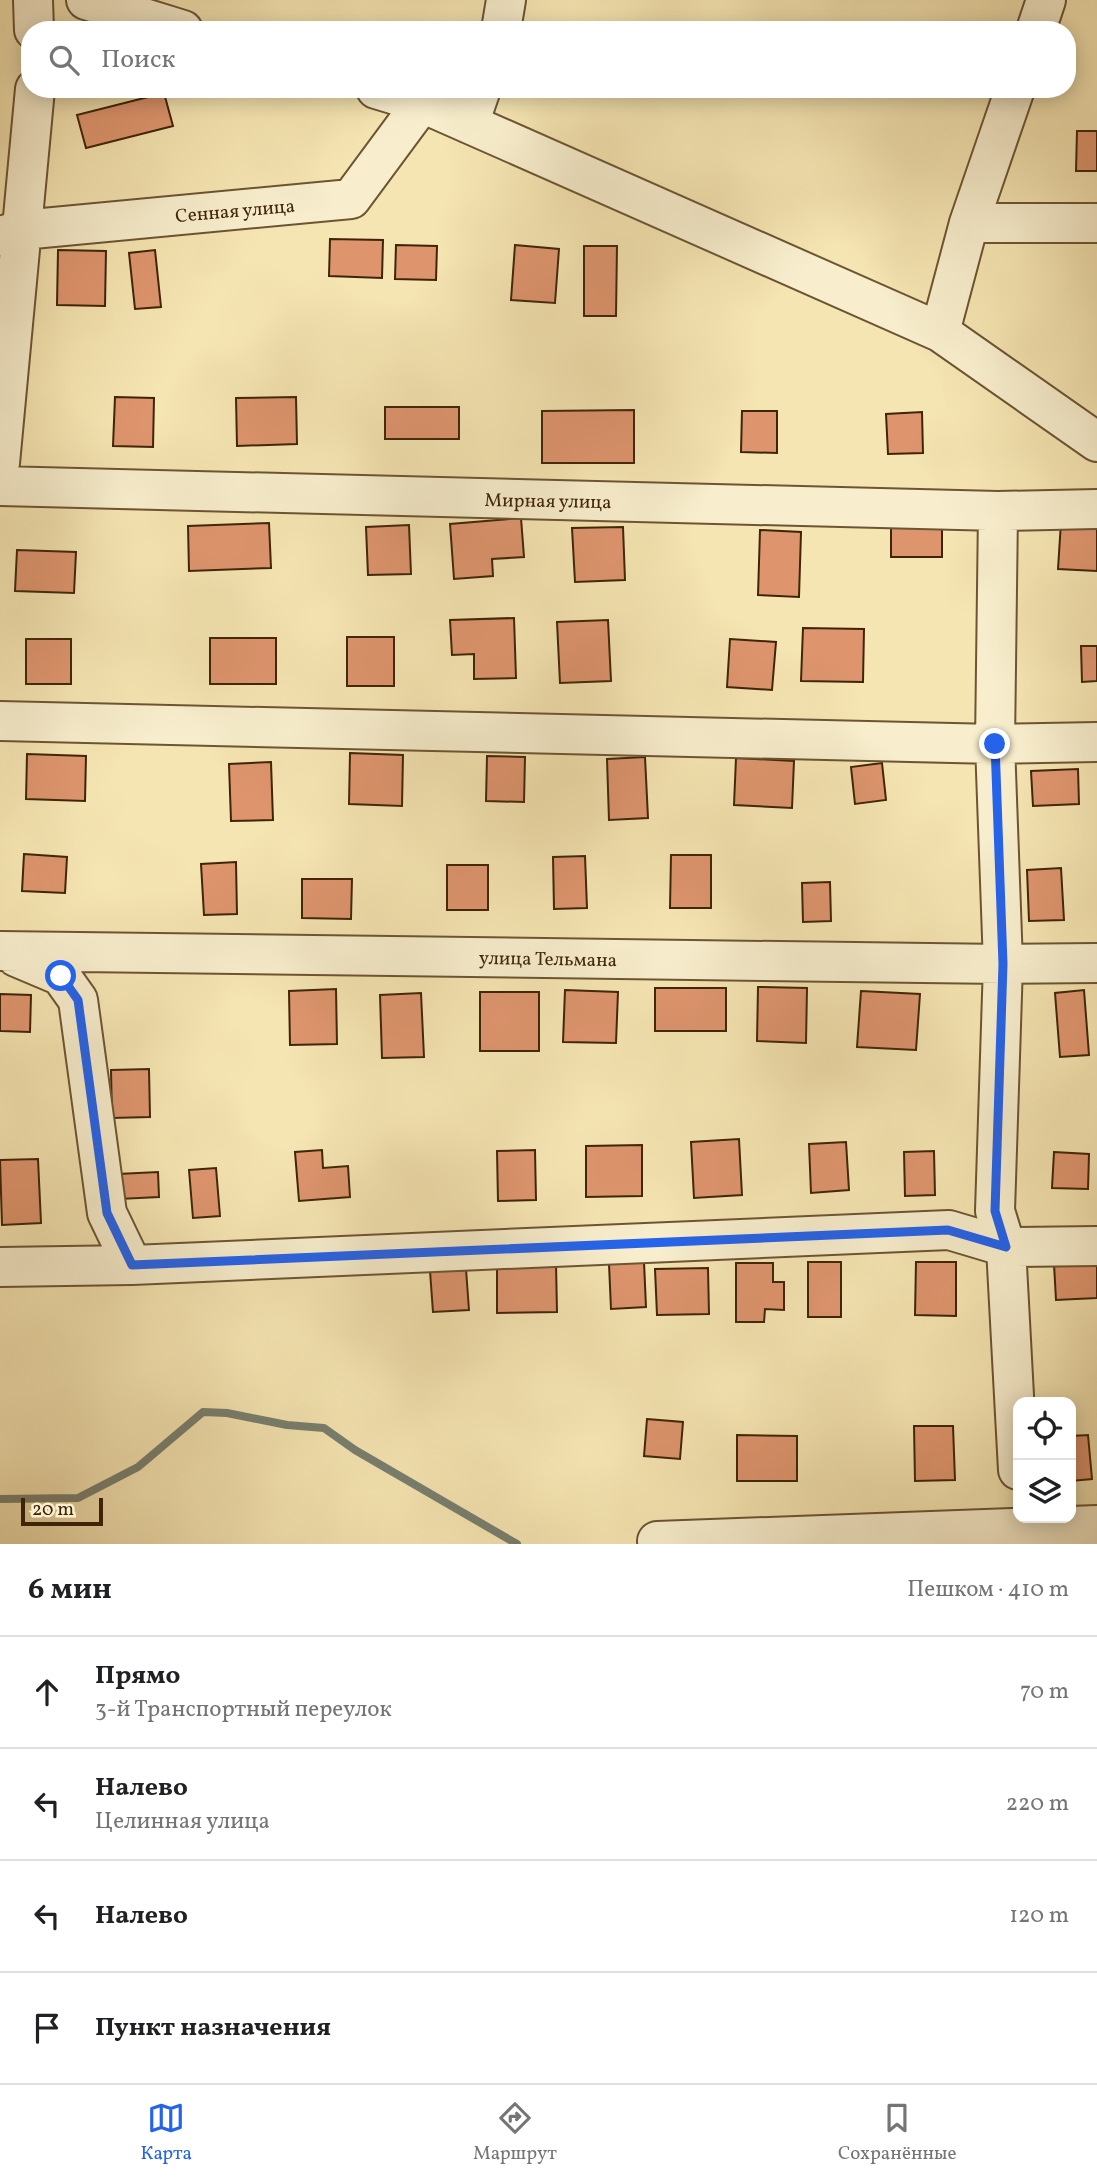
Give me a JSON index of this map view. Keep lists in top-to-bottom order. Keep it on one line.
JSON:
{"streets":{"street":["Сенная улица","Мирная улица","улица Тельмана"]},"scale_bar":"20 m","page":{"search":"Поиск","scale":"20 m","heading":["6 мин","Пешком · 410 m"],"list":[["Прямо","3-й Транспортный переулок","70 m"],["Налево","Целинная улица","220 m"],["Налево","120 m"],"Пункт назначения"],"nav":["Карта","Маршрут","Сохранённые"]}}
